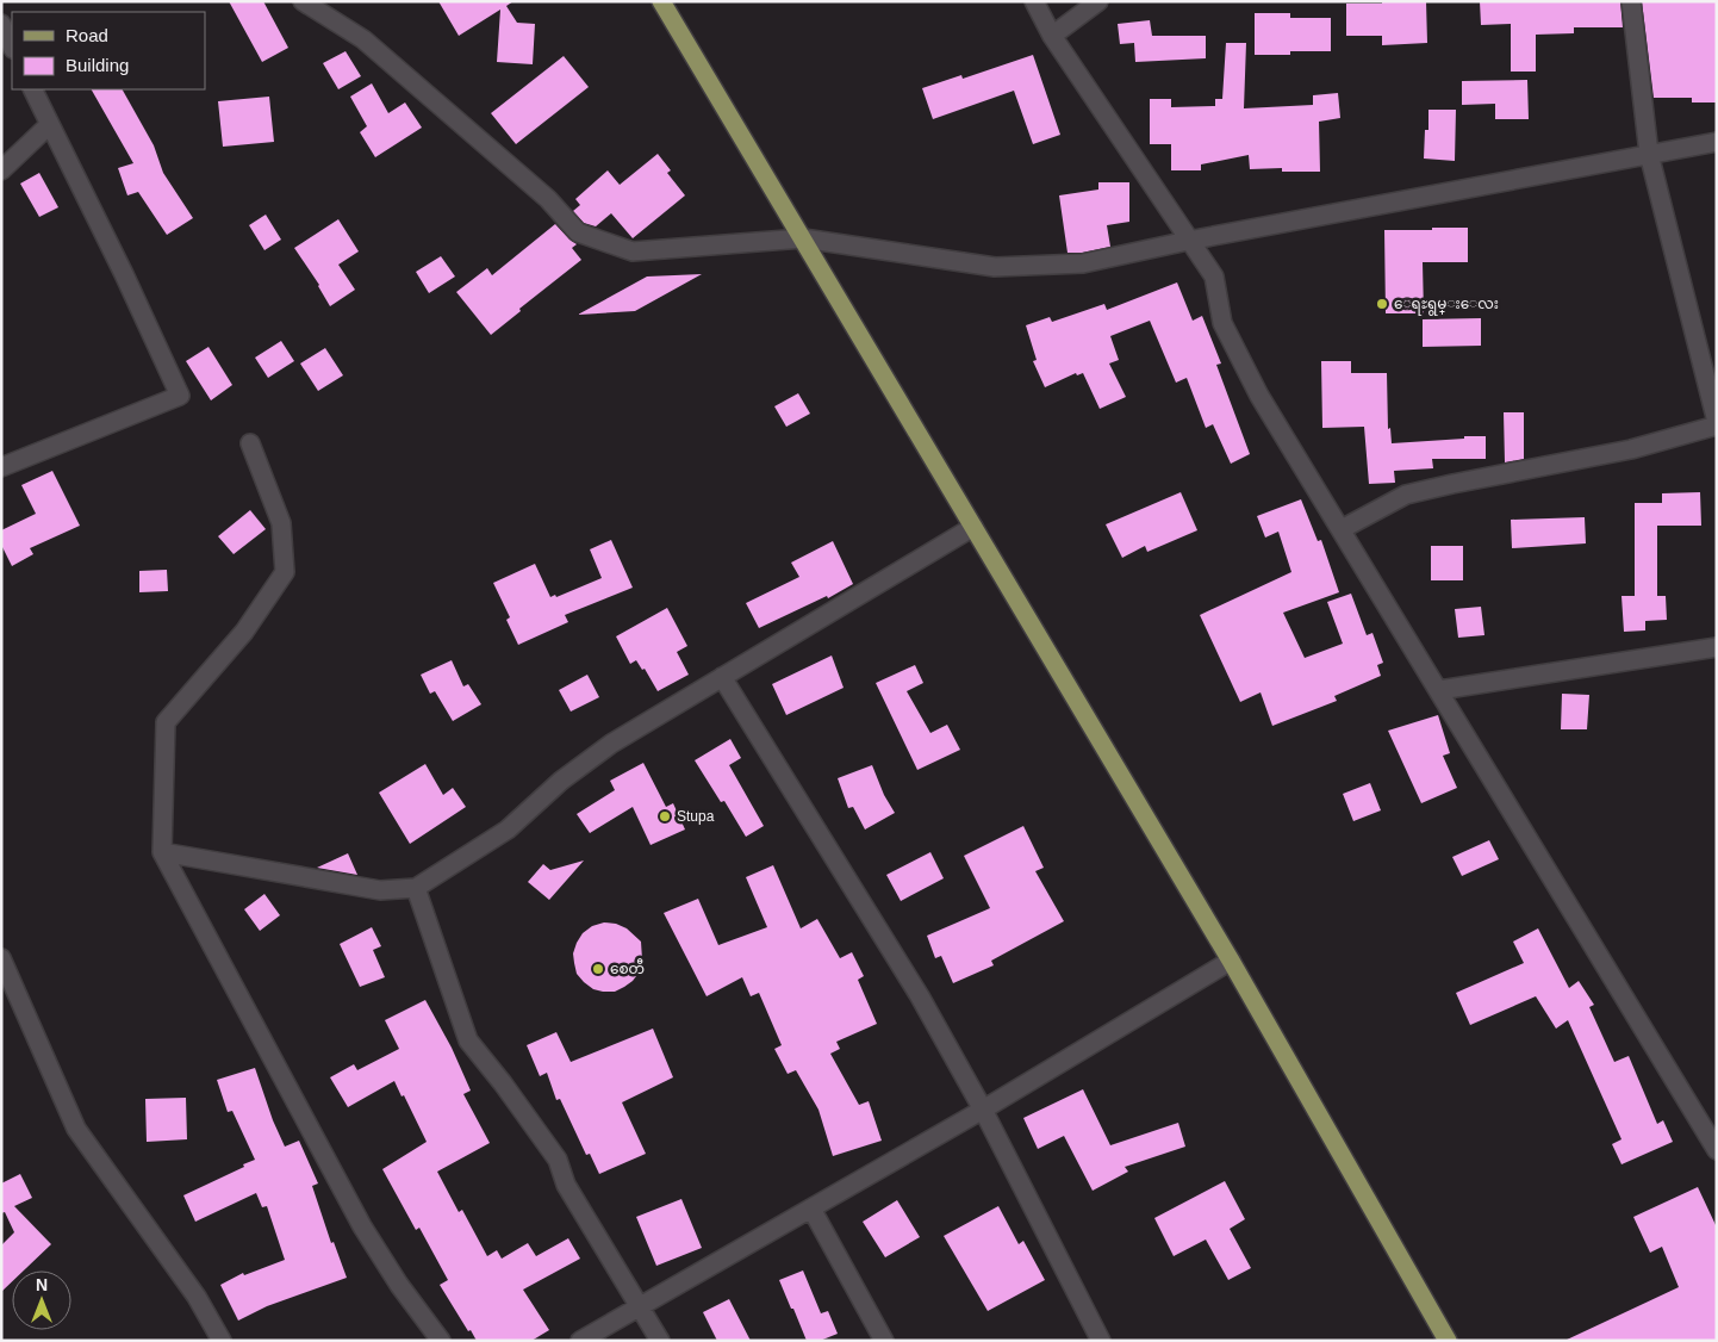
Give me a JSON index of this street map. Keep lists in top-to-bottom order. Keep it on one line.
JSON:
{"places":["ေရႊရွမ္းေလး","Stupa","စေတီ"],"legend":["Road","Building"],"north":"top"}
